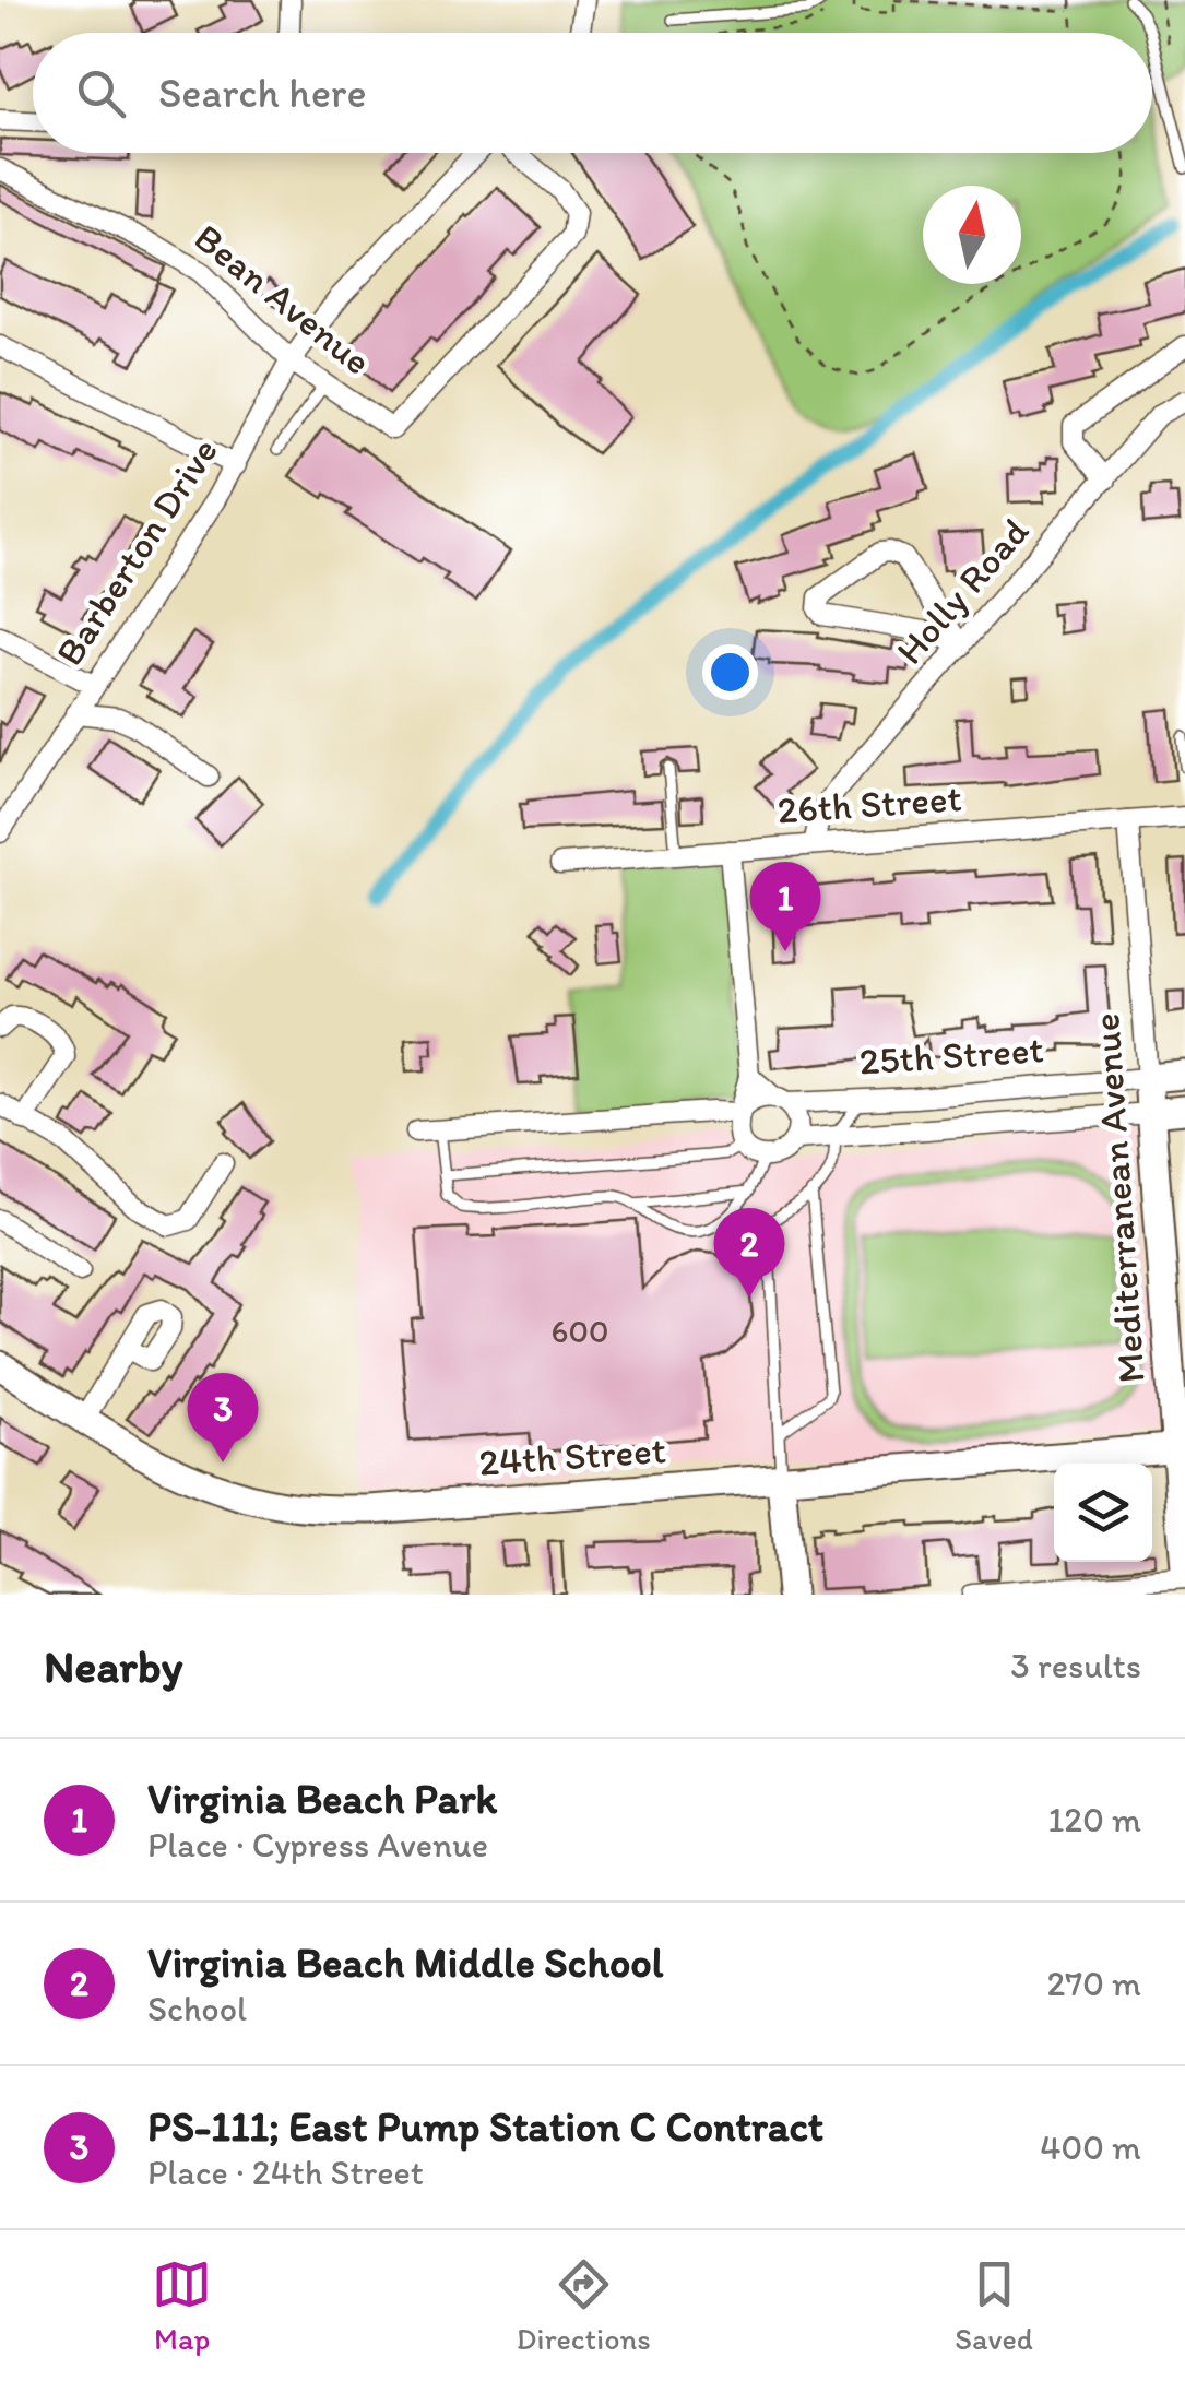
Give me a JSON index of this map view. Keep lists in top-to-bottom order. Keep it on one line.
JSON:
{"streets":{"street":["Bean Avenue","Barberton Drive","Holly Road","26th Street","25th Street","Mediterranean Avenue","24th Street"]},"crossings":[["Bean Avenue","Barberton Drive"],["Holly Road","26th Street"],["26th Street","Mediterranean Avenue"],["25th Street","Mediterranean Avenue"],["Mediterranean Avenue","24th Street"]],"house_numbers":["600"],"north":"top","page":{"search":"Search here","pins":["1","2","3"],"heading":["Nearby","3 results"],"list":[{"mark":"1","name":"Virginia Beach Park","note":"Place · Cypress Avenue","value":"120 m"},{"mark":"2","name":"Virginia Beach Middle School","note":"School","value":"270 m"},{"mark":"3","name":"PS-111; East Pump Station C Contract","note":"Place · 24th Street","value":"400 m"}],"nav":["Map","Directions","Saved"]}}
